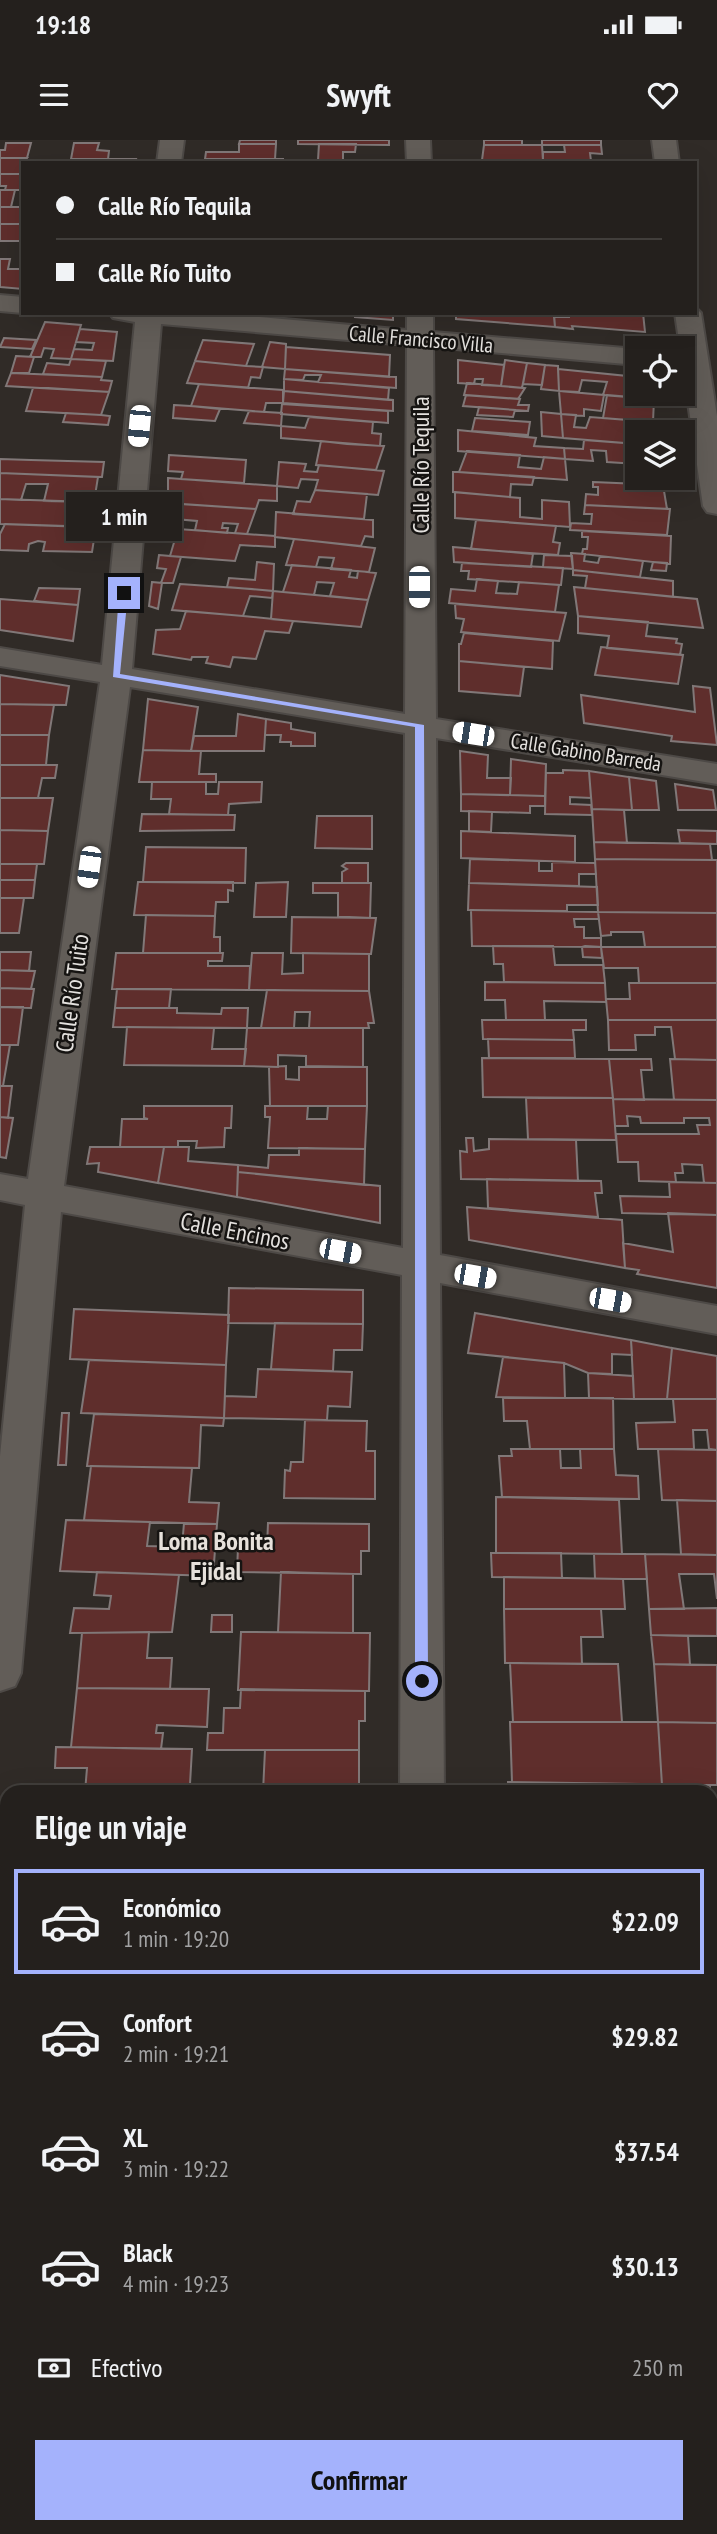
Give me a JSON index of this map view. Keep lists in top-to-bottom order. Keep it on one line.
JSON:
{"streets":{"street":["Calle Francisco Villa","Calle Río Tequila","Calle Gabino Barreda","Calle Río Tuito","Calle Encinos"]},"crossings":[["Calle Francisco Villa","Calle Río Tequila"],["Calle Río Tequila","Calle Gabino Barreda"],["Calle Río Tequila","Calle Encinos"],["Calle Gabino Barreda","Calle Río Tuito"],["Calle Río Tuito","Calle Encinos"]],"districts":["Loma Bonita Ejidal"],"page":{"status":"19:18","header":"Swyft","banner":["Calle Río Tequila","Calle Río Tuito"],"bubble":"1 min","heading":"Elige un viaje","list":[{"name":"Económico","note":"1 min · 19:20","value":"$22.09"},{"name":"Confort","note":"2 min · 19:21","value":"$29.82"},{"name":"XL","note":"3 min · 19:22","value":"$37.54"},{"name":"Black","note":"4 min · 19:23","value":"$30.13"}],"pay":["Efectivo","250 m"],"buttons":"Confirmar"}}
